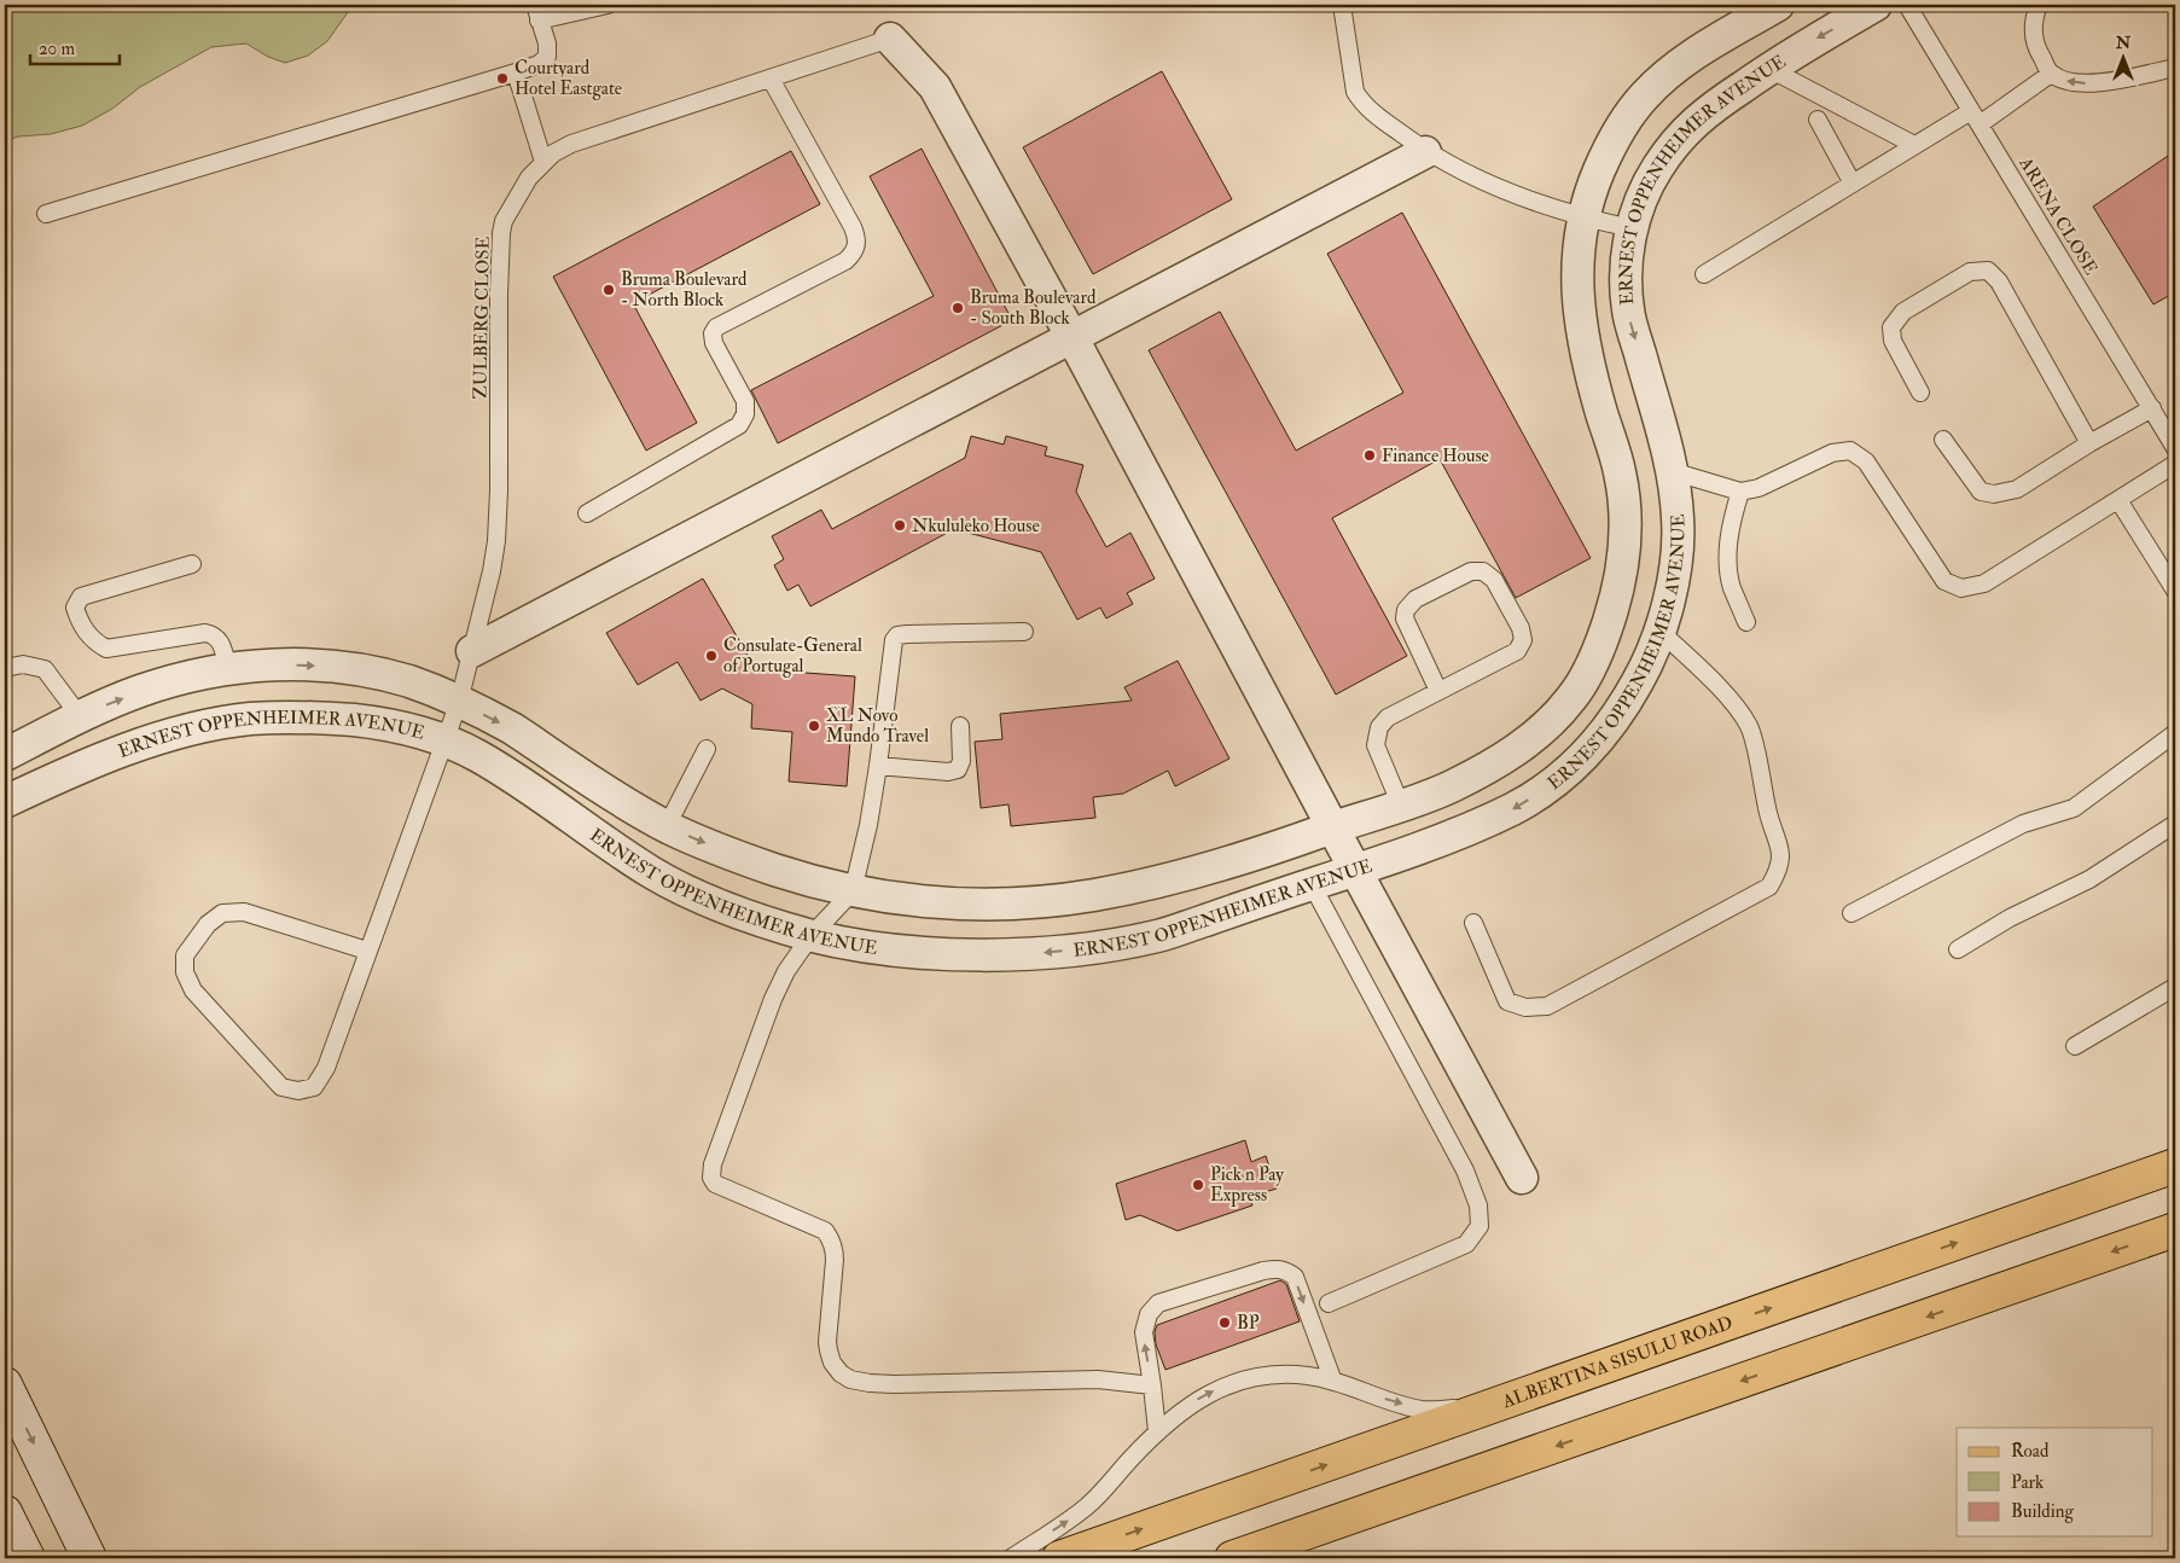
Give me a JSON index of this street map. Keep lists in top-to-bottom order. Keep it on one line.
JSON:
{"streets":{"main road":["ALBERTINA SISULU ROAD"],"street":["ERNEST OPPENHEIMER AVENUE"],"lane":["ARENA CLOSE","ZULBERG CLOSE"]},"crossings":[["ERNEST OPPENHEIMER AVENUE","ZULBERG CLOSE"]],"places":["Courtyard Hotel Eastgate","Bruma Boulevard - North Block","Bruma Boulevard - South Block","Finance House","Nkululeko House","Consulate-General of Portugal","XL Novo Mundo Travel","Pick n Pay Express","BP"],"legend":["Road","Park","Building"],"scale_bar":"20 m","north":"top"}
